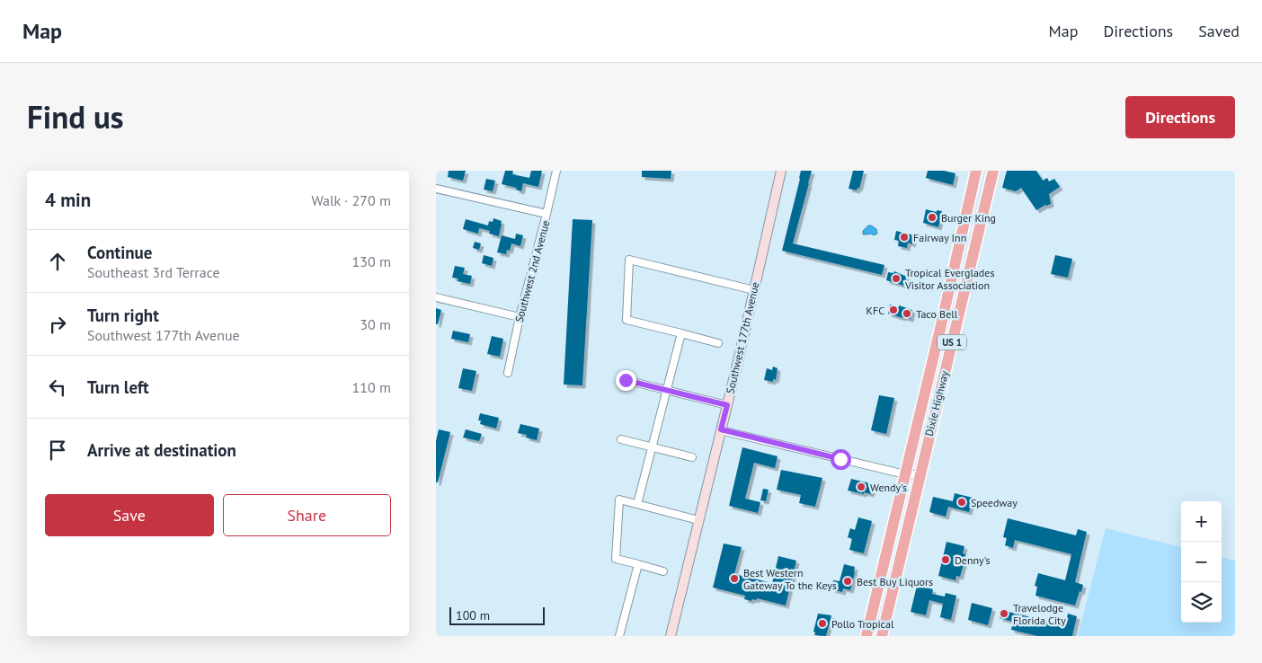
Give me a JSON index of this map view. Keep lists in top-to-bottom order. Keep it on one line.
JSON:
{"streets":{"highway":["US 1","Dixie Highway"],"main road":["Southwest 177th Avenue"],"street":["Southwest 2nd Avenue"]},"places":["Burger King","Fairway Inn","Tropical Everglades Visitor Association","KFC","Taco Bell","Wendy's","Speedway","Denny's","Best Western Gateway To the Keys","Best Buy Liquors","Travelodge Florida City","Pollo Tropical"],"scale_bar":"100 m","page":{"header":"Map","nav":["Map","Directions","Saved"],"title":"Find us","buttons":["Directions",["Save","Share"]],"heading":["4 min","Walk · 270 m"],"list":[["Continue","Southeast 3rd Terrace","130 m"],["Turn right","Southwest 177th Avenue","30 m"],["Turn left","110 m"],"Arrive at destination"],"map_buttons":["+","−"],"scale":"100 m"}}
